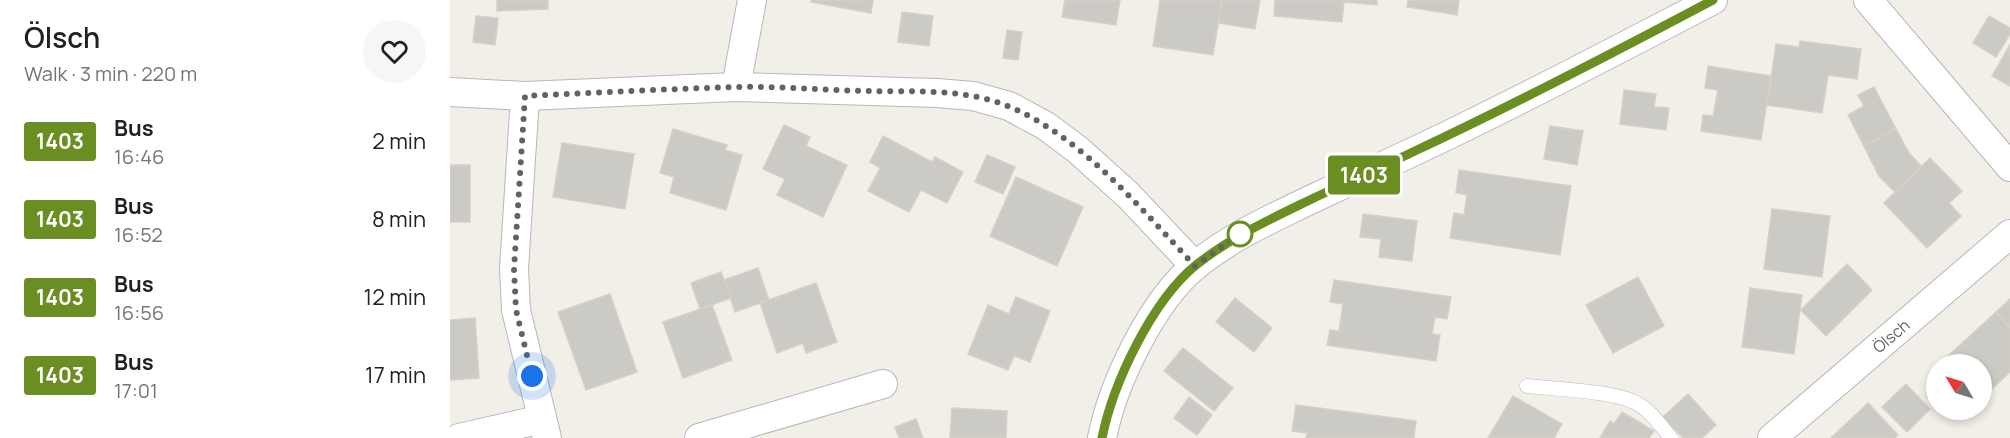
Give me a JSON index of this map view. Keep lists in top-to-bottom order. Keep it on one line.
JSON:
{"streets":{"street":["Ölsch"]},"lines":["bus line 1403"],"north":"top left","page":{"heading":["Ölsch","Walk · 3 min · 220 m"],"on_map":"1403","list":[{"mark":"1403","name":"Bus","note":"16:46","value":"2 min"},{"mark":"1403","name":"Bus","note":"16:52","value":"8 min"},{"mark":"1403","name":"Bus","note":"16:56","value":"12 min"},{"mark":"1403","name":"Bus","note":"17:01","value":"17 min"}]}}
